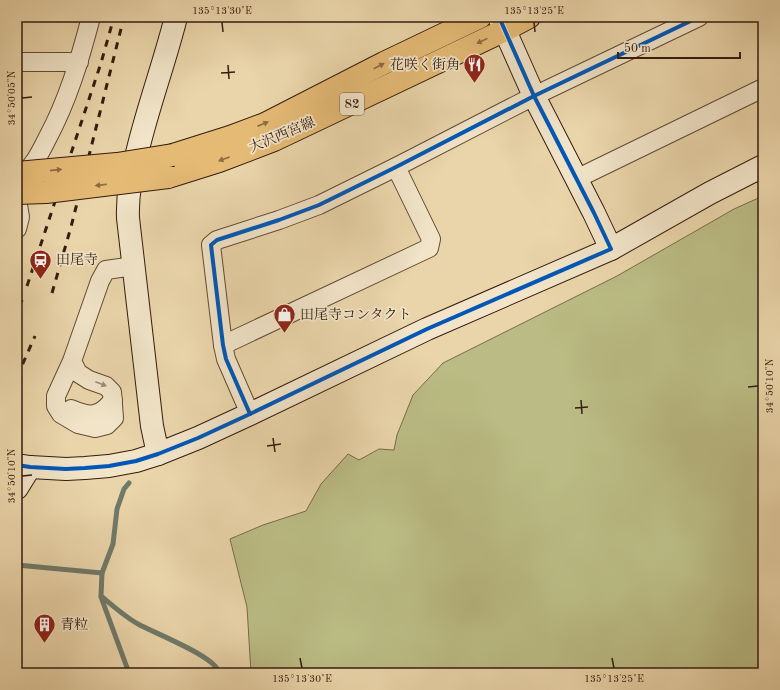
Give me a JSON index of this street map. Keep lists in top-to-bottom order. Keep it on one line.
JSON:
{"streets":{"main road":["82","大沢西宮線"]},"places":{"restaurant":["花咲く街角"],"station":["田尾寺"],"shop":["田尾寺コンタクト"],"building":["青粒"]},"scale_bar":"50 m","coordinates":["135°13'30\"E","135°13'25\"E","34°50'05\"N","34°50'10\"N"]}
